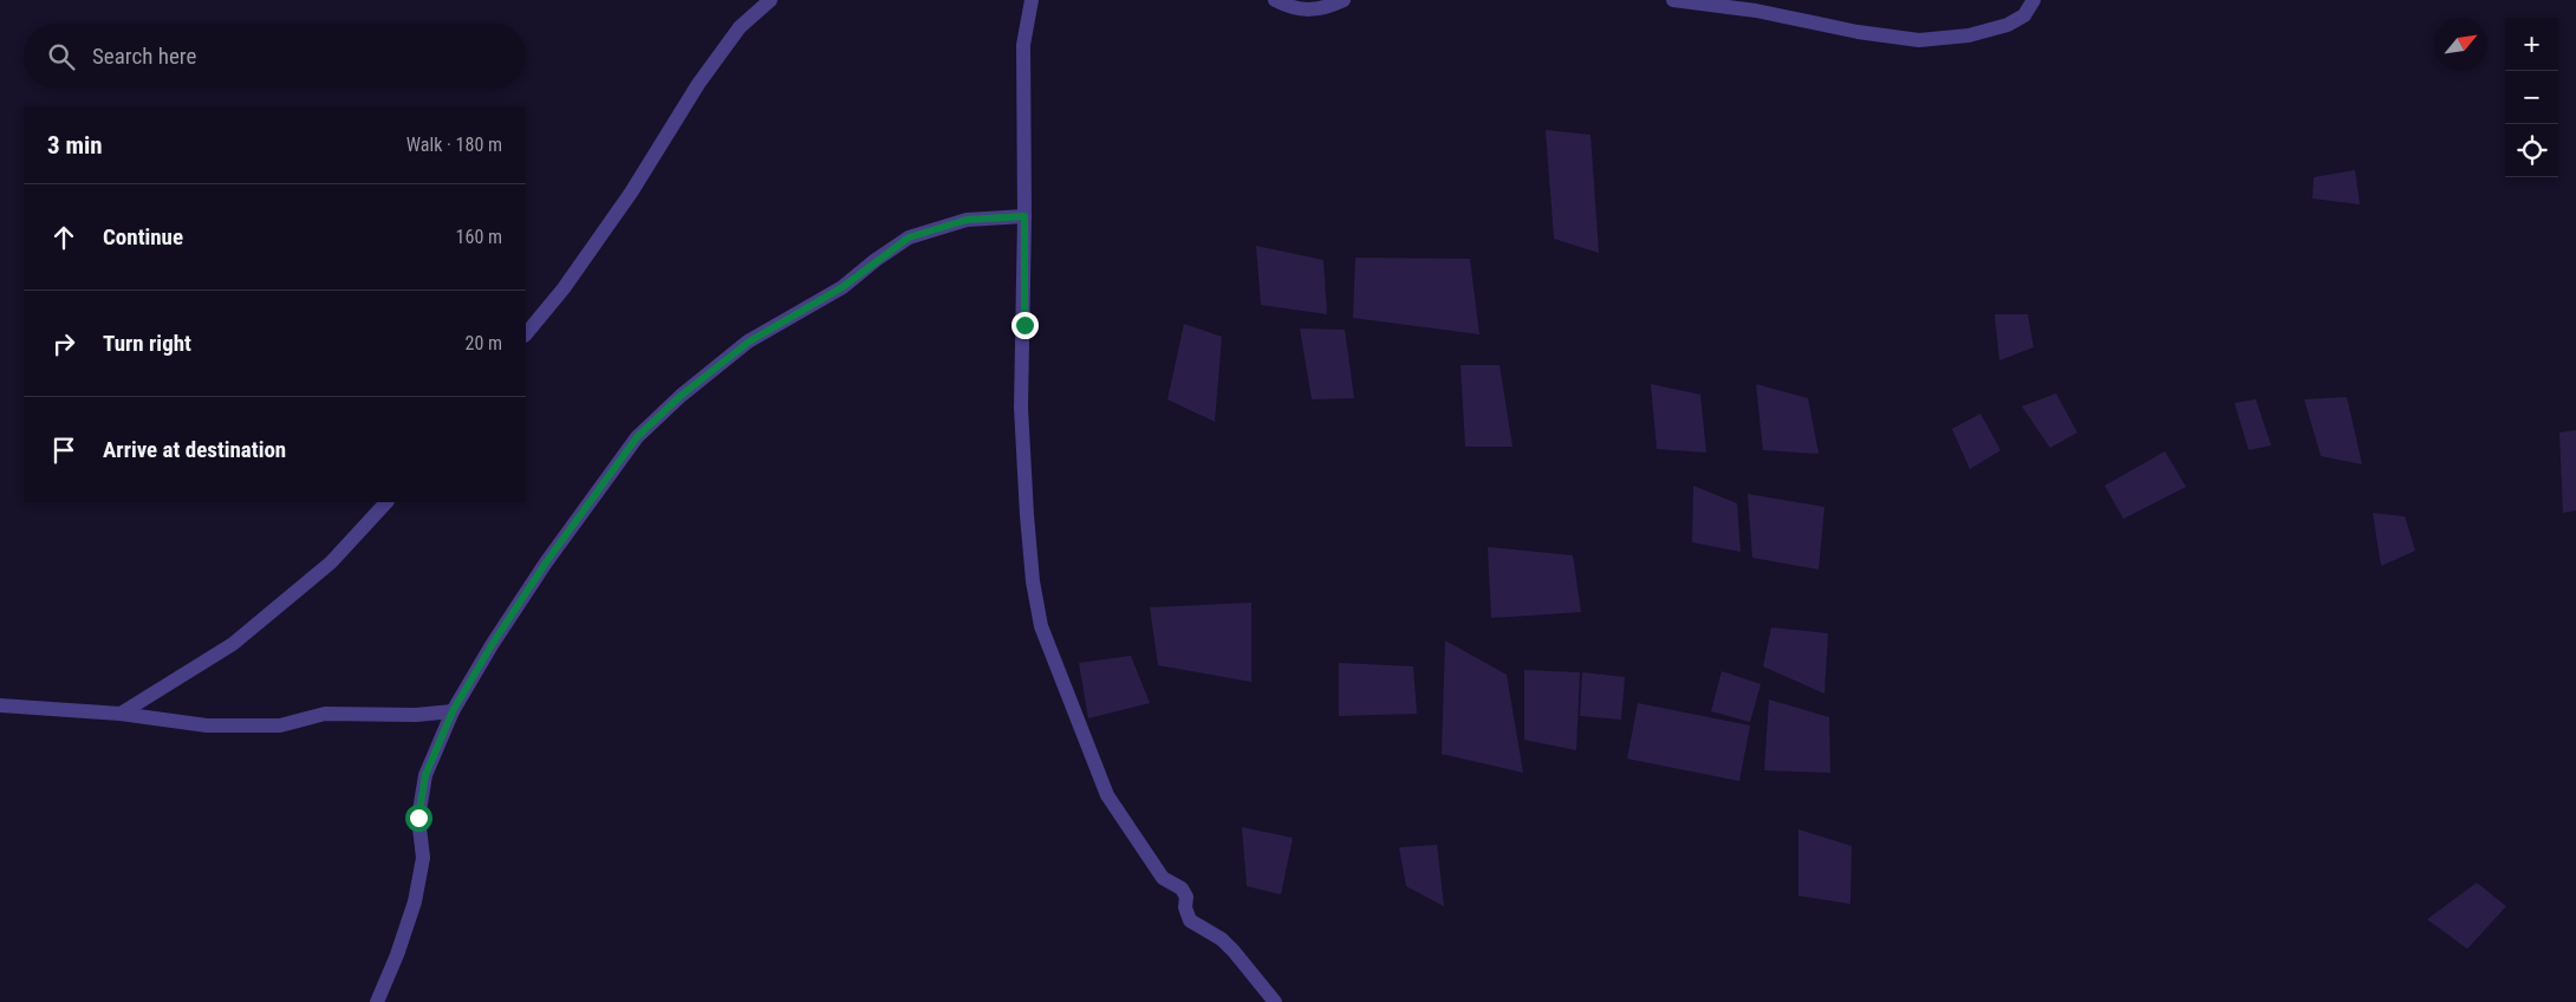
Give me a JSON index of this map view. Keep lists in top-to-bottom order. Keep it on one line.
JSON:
{"north":"top right","page":{"map_buttons":["+","−"],"search":"Search here","heading":["3 min","Walk · 180 m"],"list":[["Continue","160 m"],["Turn right","20 m"],"Arrive at destination"]}}
